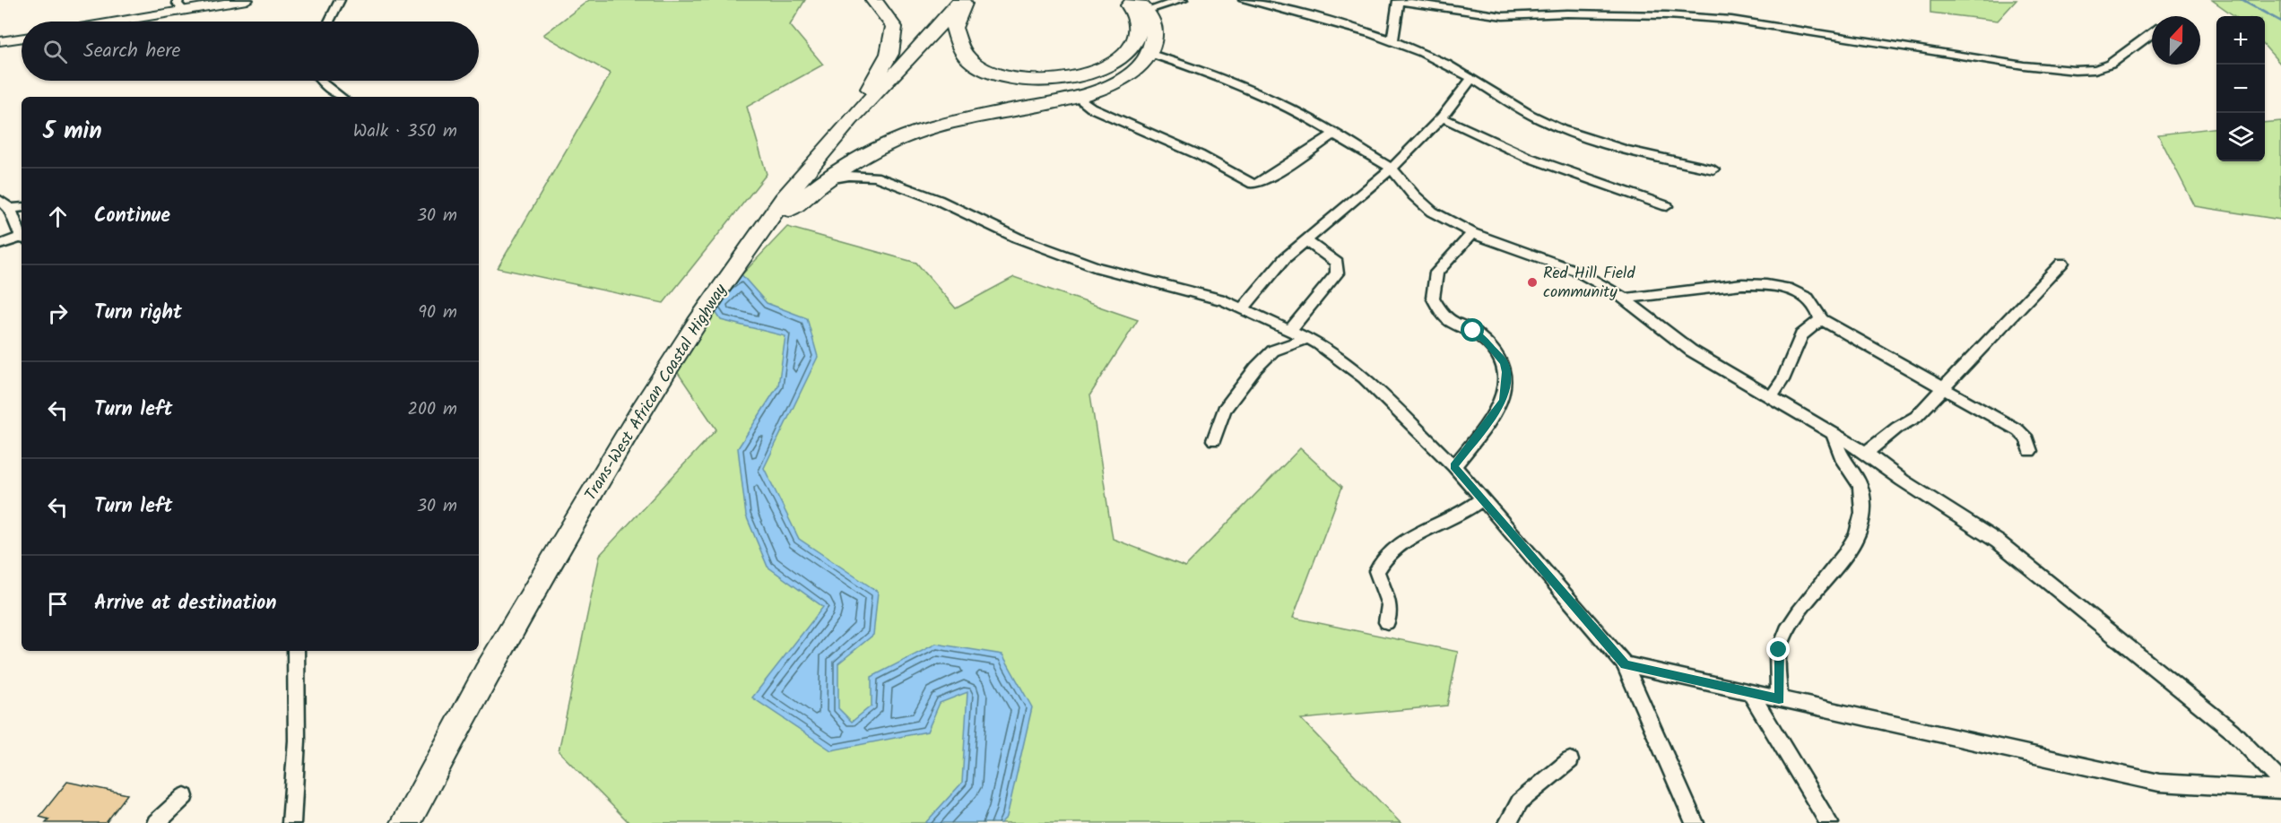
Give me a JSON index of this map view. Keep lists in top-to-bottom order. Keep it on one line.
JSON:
{"streets":{"highway":["Trans-West African Coastal Highway"]},"places":["Red Hill Field community"],"north":"top","page":{"map_buttons":["+","−"],"search":"Search here","heading":["5 min","Walk · 350 m"],"list":[["Continue","30 m"],["Turn right","90 m"],["Turn left","200 m"],["Turn left","30 m"],"Arrive at destination"]}}
